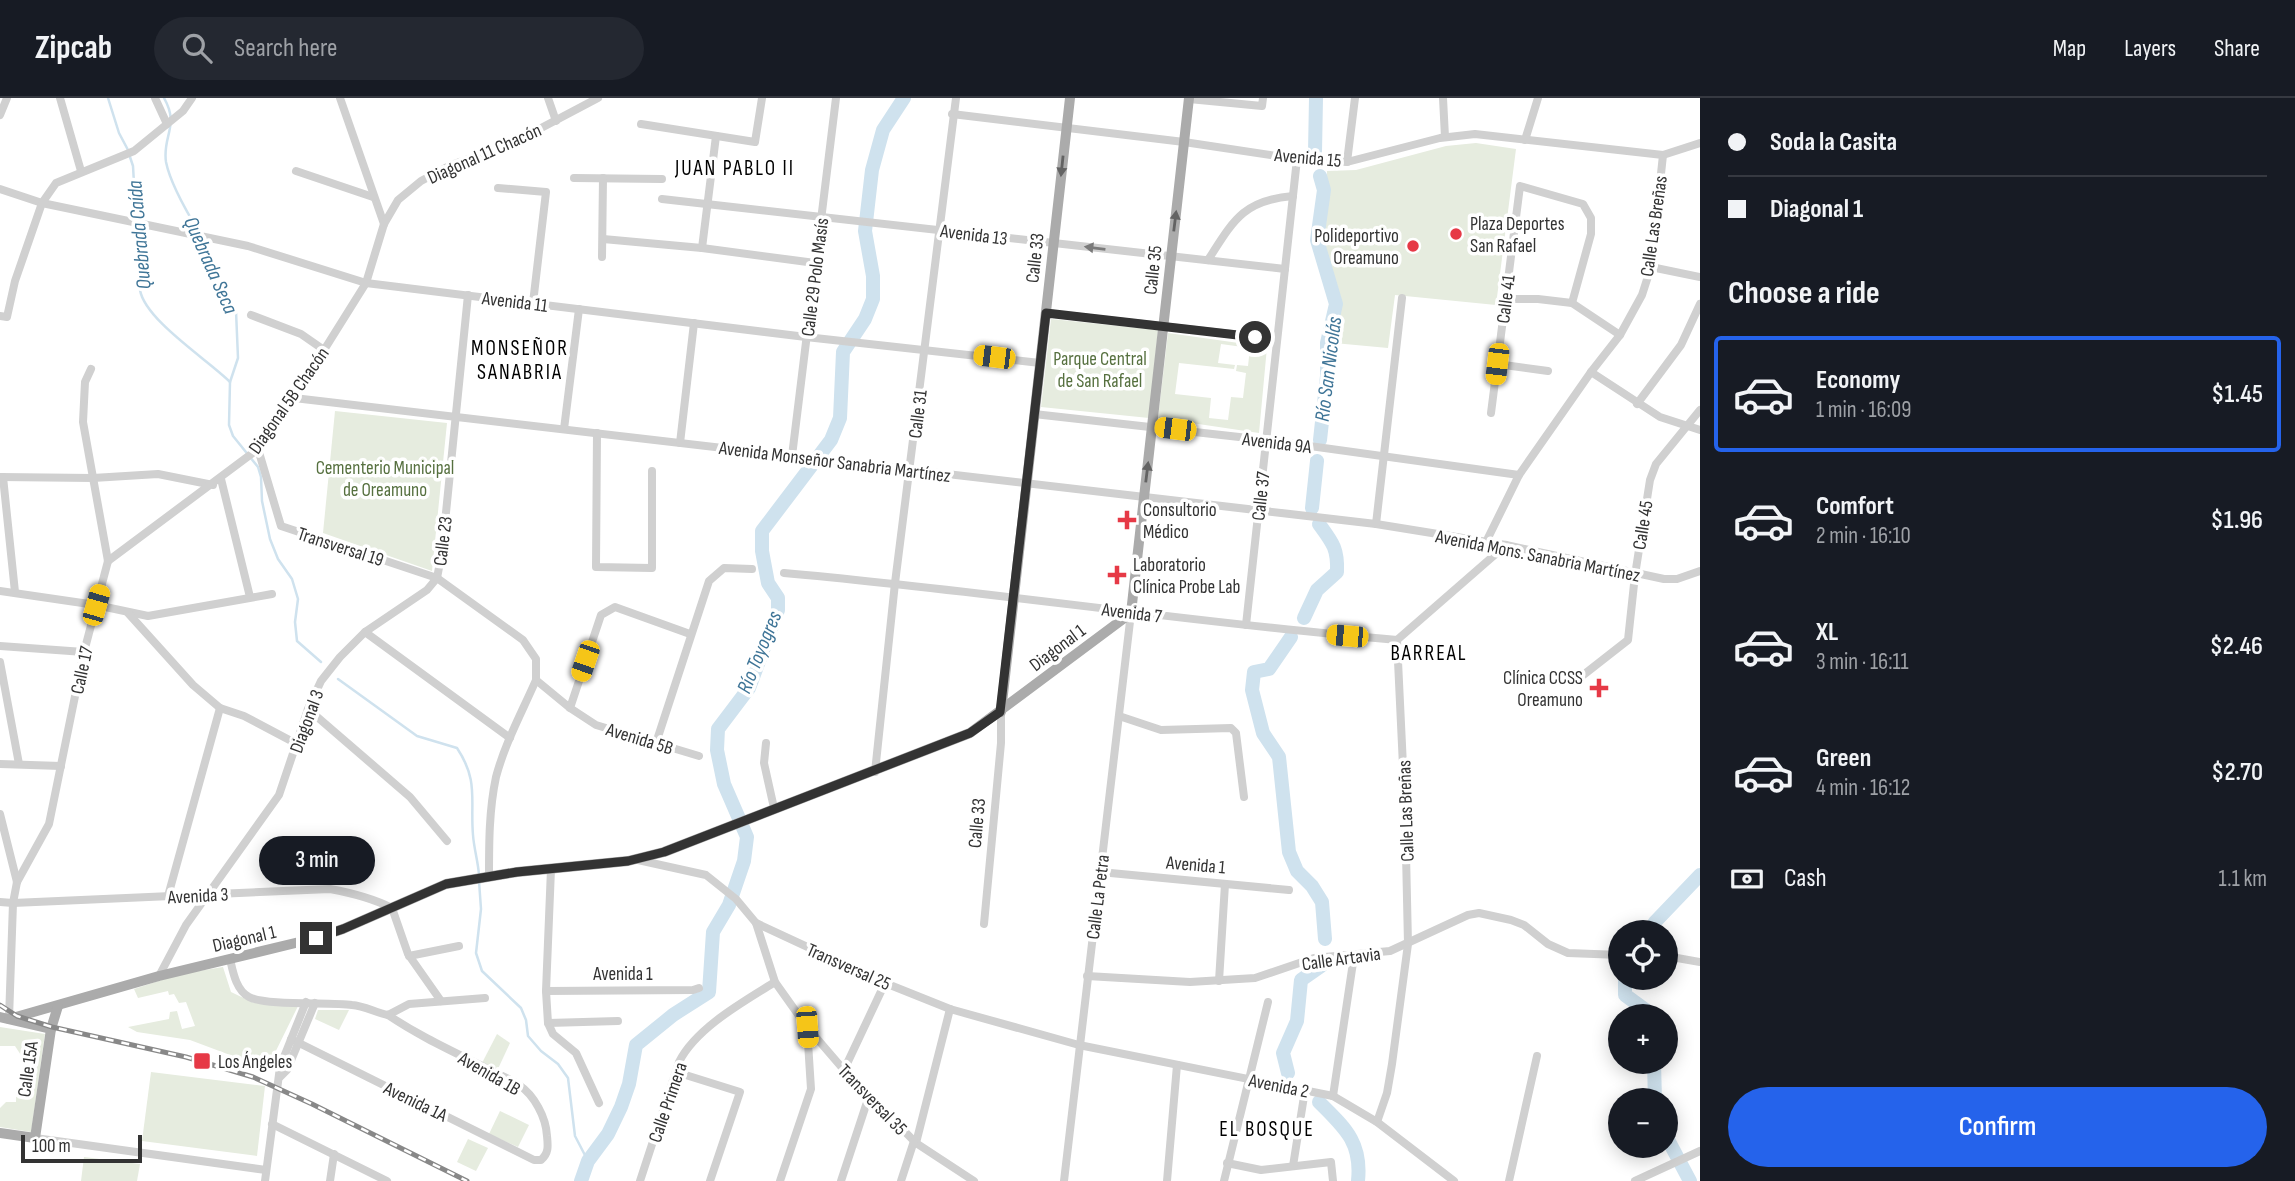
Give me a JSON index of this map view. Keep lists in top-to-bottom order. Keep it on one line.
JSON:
{"streets":{"main road":["Calle 33","Calle 35","Diagonal 1","Calle 15A"],"street":["Diagonal 11 Chacón","Avenida 15","Calle Las Breñas","Avenida 13","Calle 29 Polo Masís","Calle 41","Avenida 11","Diagonal 5B Chacón","Calle 31","Avenida 9A","Avenida Monseñor Sanabria Martínez","Calle 37","Calle 45","Calle 23","Transversal 19","Avenida Mons. Sanabria Martínez","Avenida 7","Calle 17","Diagonal 3","Avenida 5B","Avenida 1","Avenida 3","Calle La Petra","Calle Artavia","Transversal 25","Avenida 1B","Avenida 2","Transversal 35","Avenida 1A","Calle Primera"]},"crossings":[["Diagonal 11 Chacón","Diagonal 5B Chacón"],["Avenida 15","Calle Las Breñas"],["Avenida 15","Calle 33"],["Avenida 15","Calle 35"],["Avenida 15","Calle 31"],["Avenida 15","Calle 37"],["Calle Las Breñas","Avenida 9A"],["Calle Las Breñas","Avenida Mons. Sanabria Martínez"],["Calle Las Breñas","Avenida 7"],["Calle Las Breñas","Calle Artavia"],["Calle Las Breñas","Avenida 2"],["Avenida 13","Calle 33"],["Avenida 13","Calle 35"],["Avenida 13","Calle 29 Polo Masís"],["Avenida 13","Calle 31"],["Avenida 13","Calle 37"],["Calle 33","Avenida 11"],["Calle 33","Avenida 9A"],["Calle 33","Avenida Monseñor Sanabria Martínez"],["Calle 33","Avenida 7"],["Calle 33","Diagonal 1"],["Calle 35","Avenida 9A"],["Calle 35","Avenida Monseñor Sanabria Martínez"],["Calle 35","Avenida 7"],["Calle 35","Diagonal 1"],["Calle 35","Calle La Petra"],["Calle 29 Polo Masís","Avenida 11"],["Calle 29 Polo Masís","Avenida Monseñor Sanabria Martínez"],["Avenida 11","Diagonal 5B Chacón"],["Avenida 11","Calle 31"],["Avenida 11","Calle 23"],["Diagonal 5B Chacón","Avenida Monseñor Sanabria Martínez"],["Diagonal 5B Chacón","Transversal 19"],["Diagonal 5B Chacón","Calle 17"],["Calle 31","Avenida Monseñor Sanabria Martínez"],["Calle 31","Avenida 7"],["Calle 31","Diagonal 1"],["Avenida 9A","Calle 37"],["Avenida Monseñor Sanabria Martínez","Calle 37"],["Avenida Monseñor Sanabria Martínez","Calle 23"],["Avenida Monseñor Sanabria Martínez","Avenida Mons. Sanabria Martínez"],["Calle 37","Avenida 7"],["Calle 45","Avenida Mons. Sanabria Martínez"],["Calle 23","Transversal 19"],["Calle 23","Diagonal 3"],["Transversal 19","Diagonal 3"],["Avenida 7","Diagonal 1"],["Avenida 7","Calle La Petra"],["Diagonal 1","Diagonal 3"],["Diagonal 1","Avenida 3"],["Diagonal 1","Calle La Petra"],["Diagonal 1","Transversal 25"],["Diagonal 1","Calle 15A"],["Diagonal 1","Avenida 1B"],["Diagonal 3","Avenida 3"],["Avenida 1","Calle La Petra"],["Calle La Petra","Calle Artavia"],["Calle La Petra","Transversal 25"],["Calle La Petra","Avenida 2"],["Transversal 25","Avenida 2"],["Transversal 25","Transversal 35"],["Avenida 1B","Avenida 1A"],["Transversal 35","Calle Primera"]],"one_way":["Calle 35"],"districts":["JUAN PABLO II","MONSEÑOR SANABRIA","BARREAL","EL BOSQUE"],"water":["Quebrada Caída","Quebrada Seca","Río San Nicolás","Río Toyogres"],"parks":["Parque Central de San Rafael","Cementerio Municipal de Oreamuno"],"places":{"other":["Plaza Deportes San Rafael","Polideportivo Oreamuno"],"health":["Consultorio Médico","Laboratorio Clínica Probe Lab","Clínica CCSS Oreamuno"],"transit":["Los Ángeles"]},"scale_bar":"100 m","page":{"header":"Zipcab","search":"Search here","nav":["Map","Layers","Share"],"banner":["Soda la Casita","Diagonal 1"],"heading":"Choose a ride","list":[{"name":"Economy","note":"1 min · 16:09","value":"$1.45"},{"name":"Comfort","note":"2 min · 16:10","value":"$1.96"},{"name":"XL","note":"3 min · 16:11","value":"$2.46"},{"name":"Green","note":"4 min · 16:12","value":"$2.70"}],"bubble":"3 min","pay":["Cash","1.1 km"],"map_buttons":["+","−"],"buttons":"Confirm","scale":"100 m"}}
